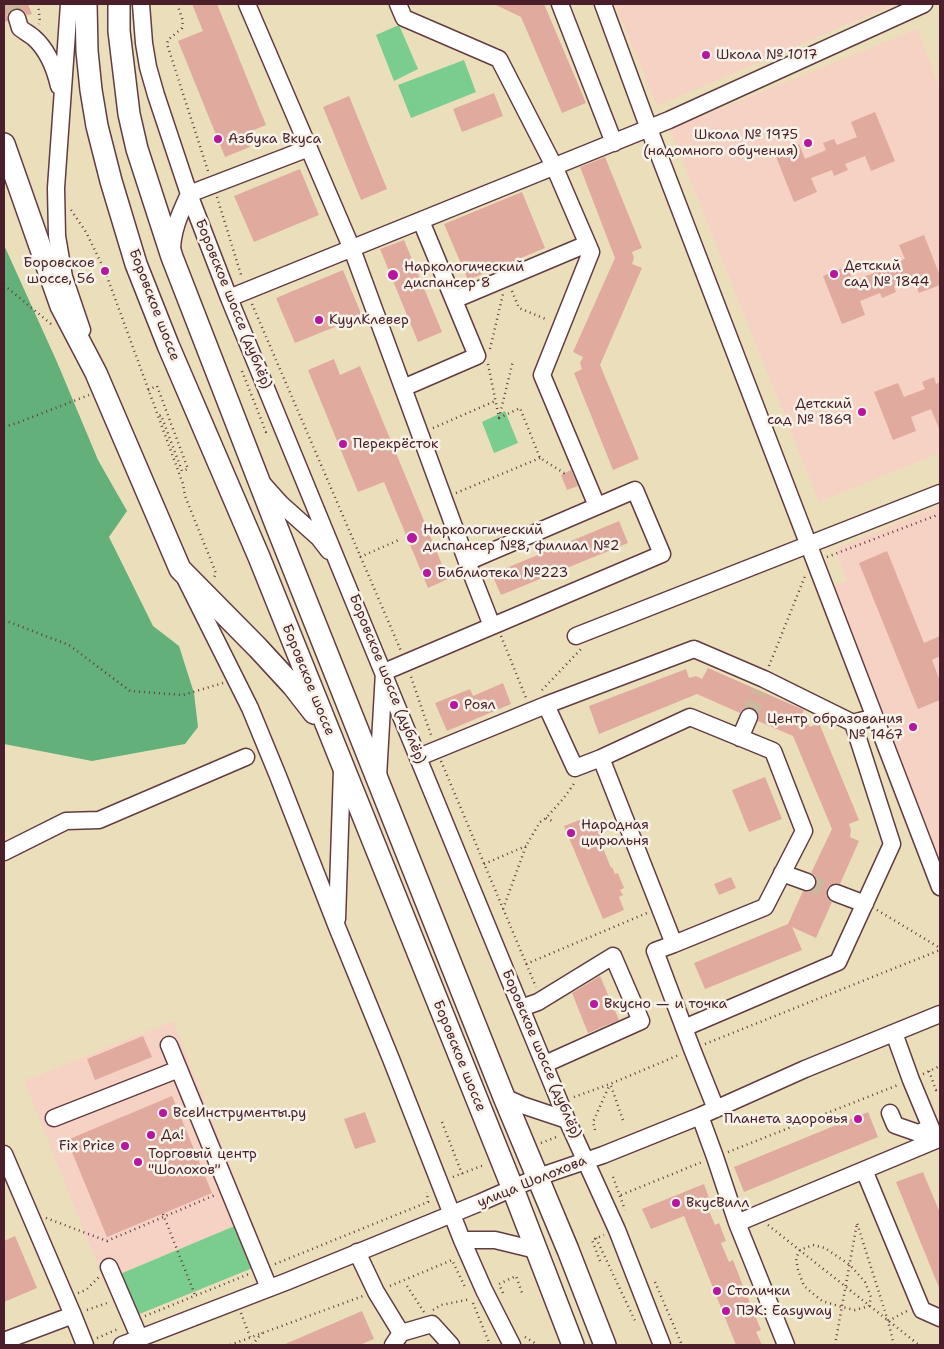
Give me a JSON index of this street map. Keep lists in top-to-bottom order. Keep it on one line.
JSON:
{"streets":{"main road":["Боровское шоссе"],"street":["Боровское шоссе (дублёр)","улица Шолохова"]},"crossings":[["Боровское шоссе (дублёр)","улица Шолохова"],["Боровское шоссе","улица Шолохова"]],"places":["Школа № 1017","Азбука Вкуса","Школа № 1975 (надомного обучения)","Боровское шоссе, 56","Детский сад № 1844","Наркологический диспансер 8","КуулКлевер","Детский сад № 1869","Перекрёсток","Наркологический диспансер №8, филиал №2","Библиотека №223","Роял","Центр образования № 1467","Народная цирюльня","Вкусно — и точка","ВсеИнструменты.ру","Планета здоровья","Да!","Fix Price","Торговый центр \"Шолохов\"","ВкусВилл","Столички","ПЭК: Easyway"]}
